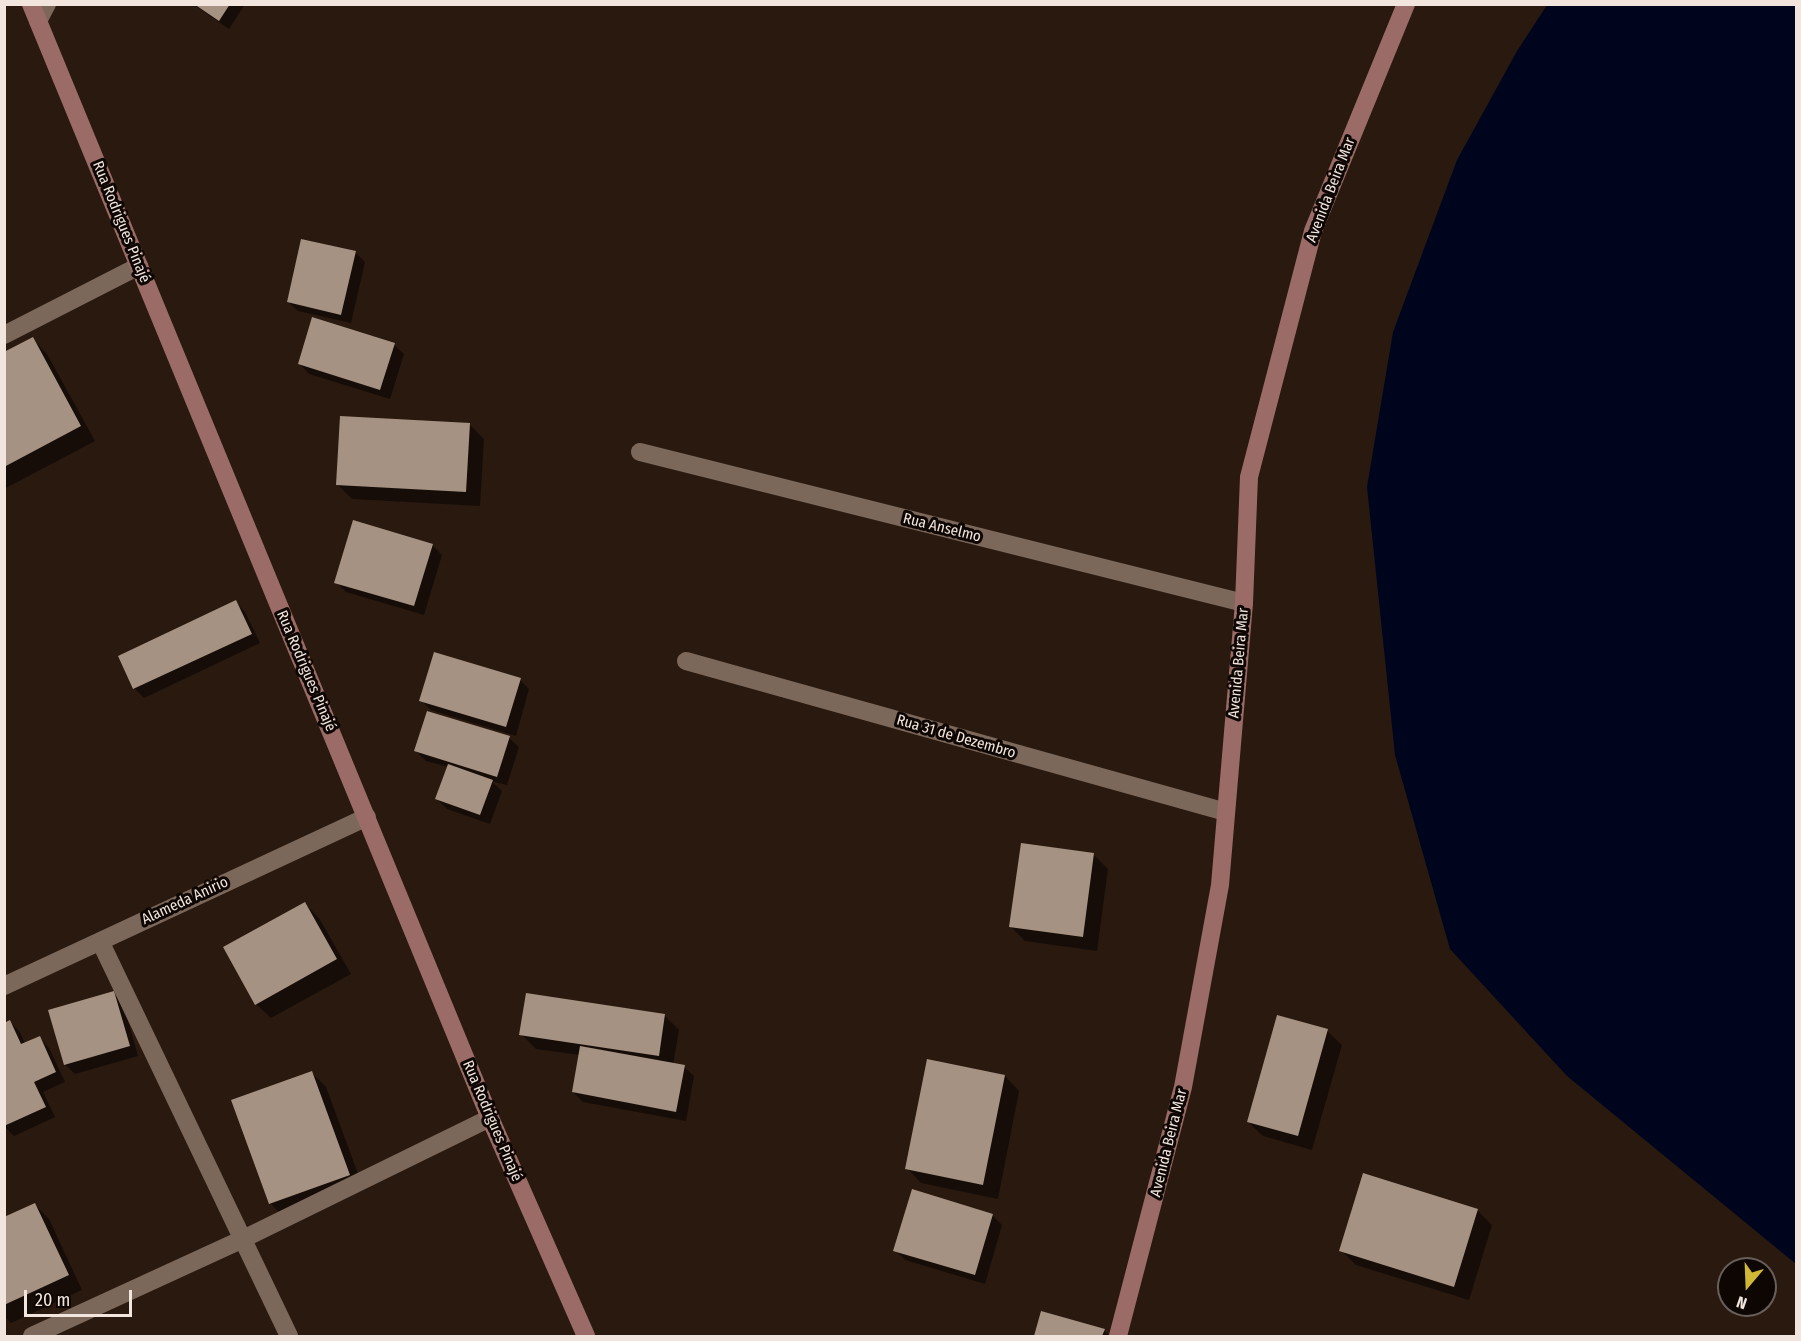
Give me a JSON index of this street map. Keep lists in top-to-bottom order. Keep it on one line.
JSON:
{"streets":{"street":["Avenida Beira Mar","Rua Rodrigues Pinajé","Rua Anselmo","Rua 31 de Dezembro","Alameda Anirio"]},"crossings":[["Avenida Beira Mar","Rua Anselmo"],["Avenida Beira Mar","Rua 31 de Dezembro"],["Rua Rodrigues Pinajé","Alameda Anirio"]],"scale_bar":"20 m","north":"bottom"}
